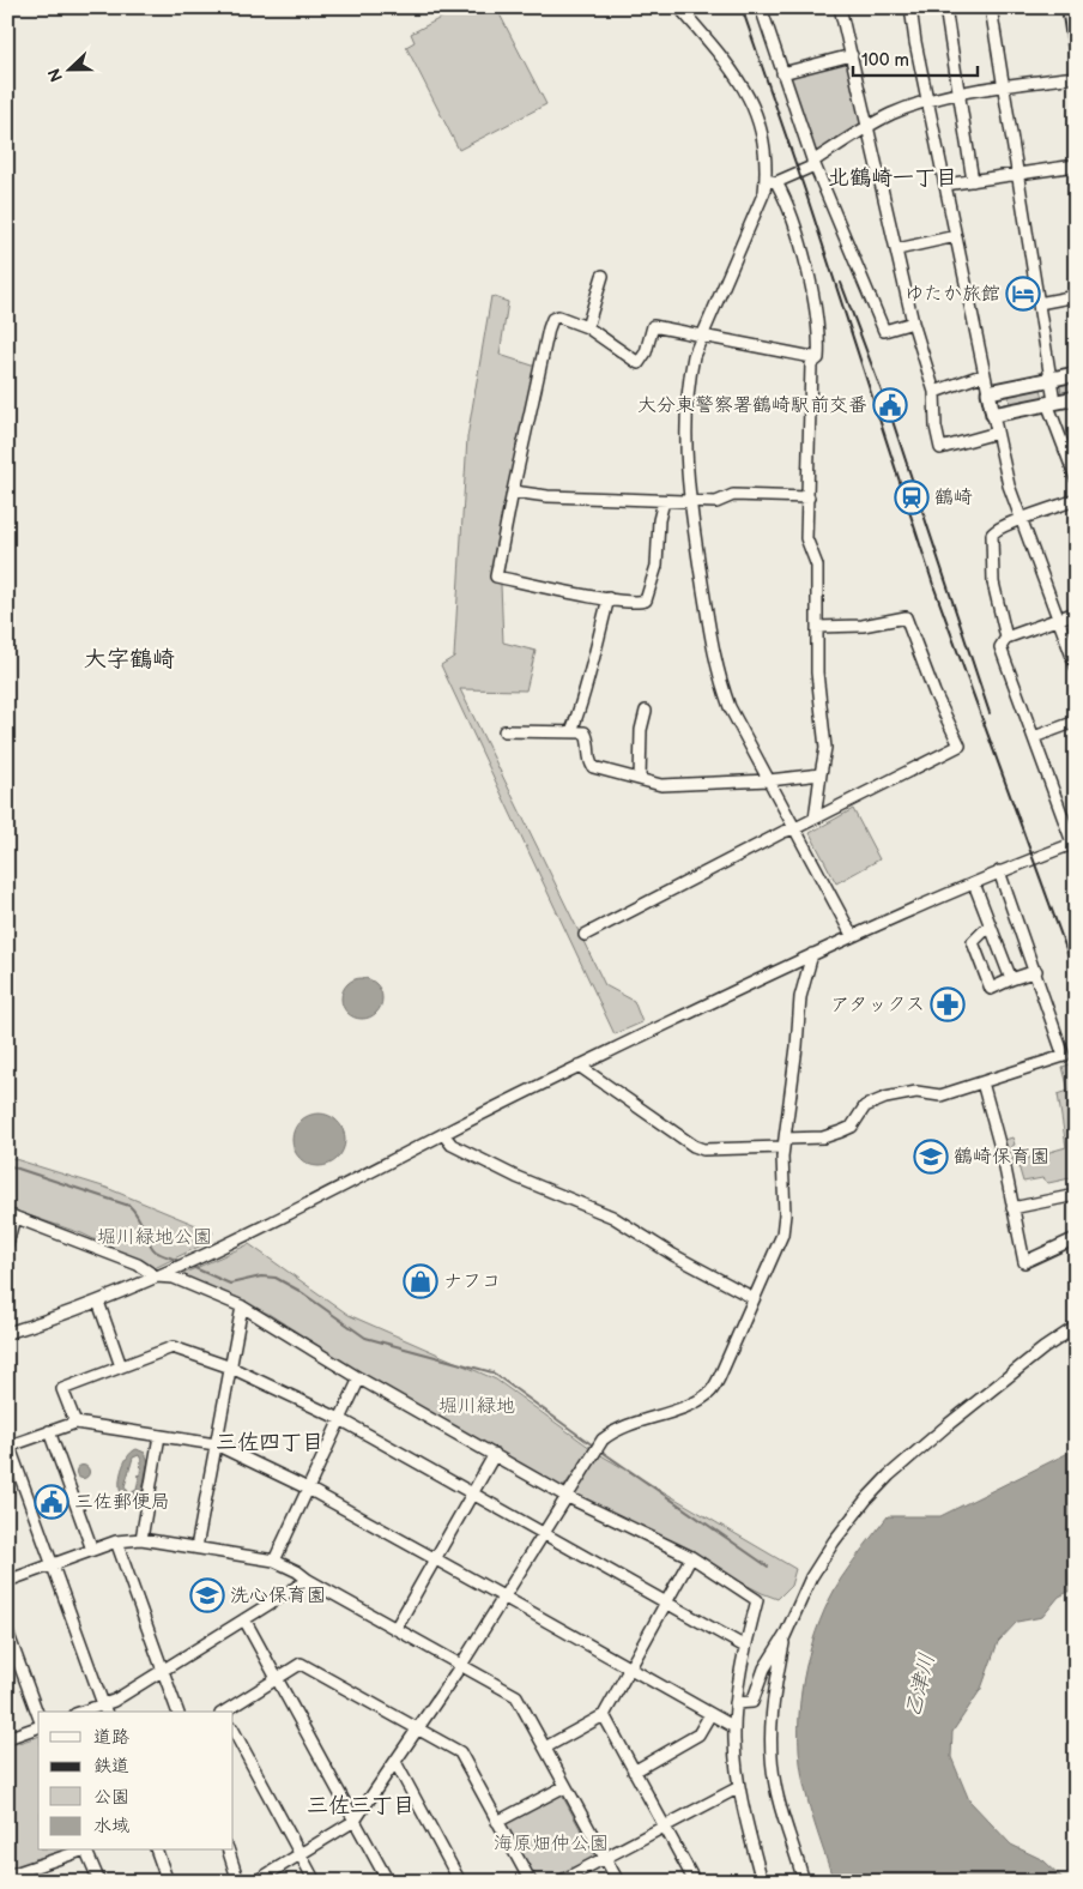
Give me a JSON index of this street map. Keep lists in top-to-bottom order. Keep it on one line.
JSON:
{"districts":["北鶴崎一丁目","大字鶴崎","三佐四丁目","三佐三丁目"],"water":["乙津川"],"parks":["堀川緑地公園","堀川緑地","海原畑仲公園"],"places":{"hotel":["ゆたか旅館"],"public building":["大分東警察署鶴崎駅前交番","三佐郵便局"],"station":["鶴崎"],"pharmacy":["アタックス"],"school or university":["鶴崎保育園","洗心保育園"],"shop":["ナフコ"]},"legend":["道路","鉄道","公園","水域"],"scale_bar":"100 m","north":"left"}
